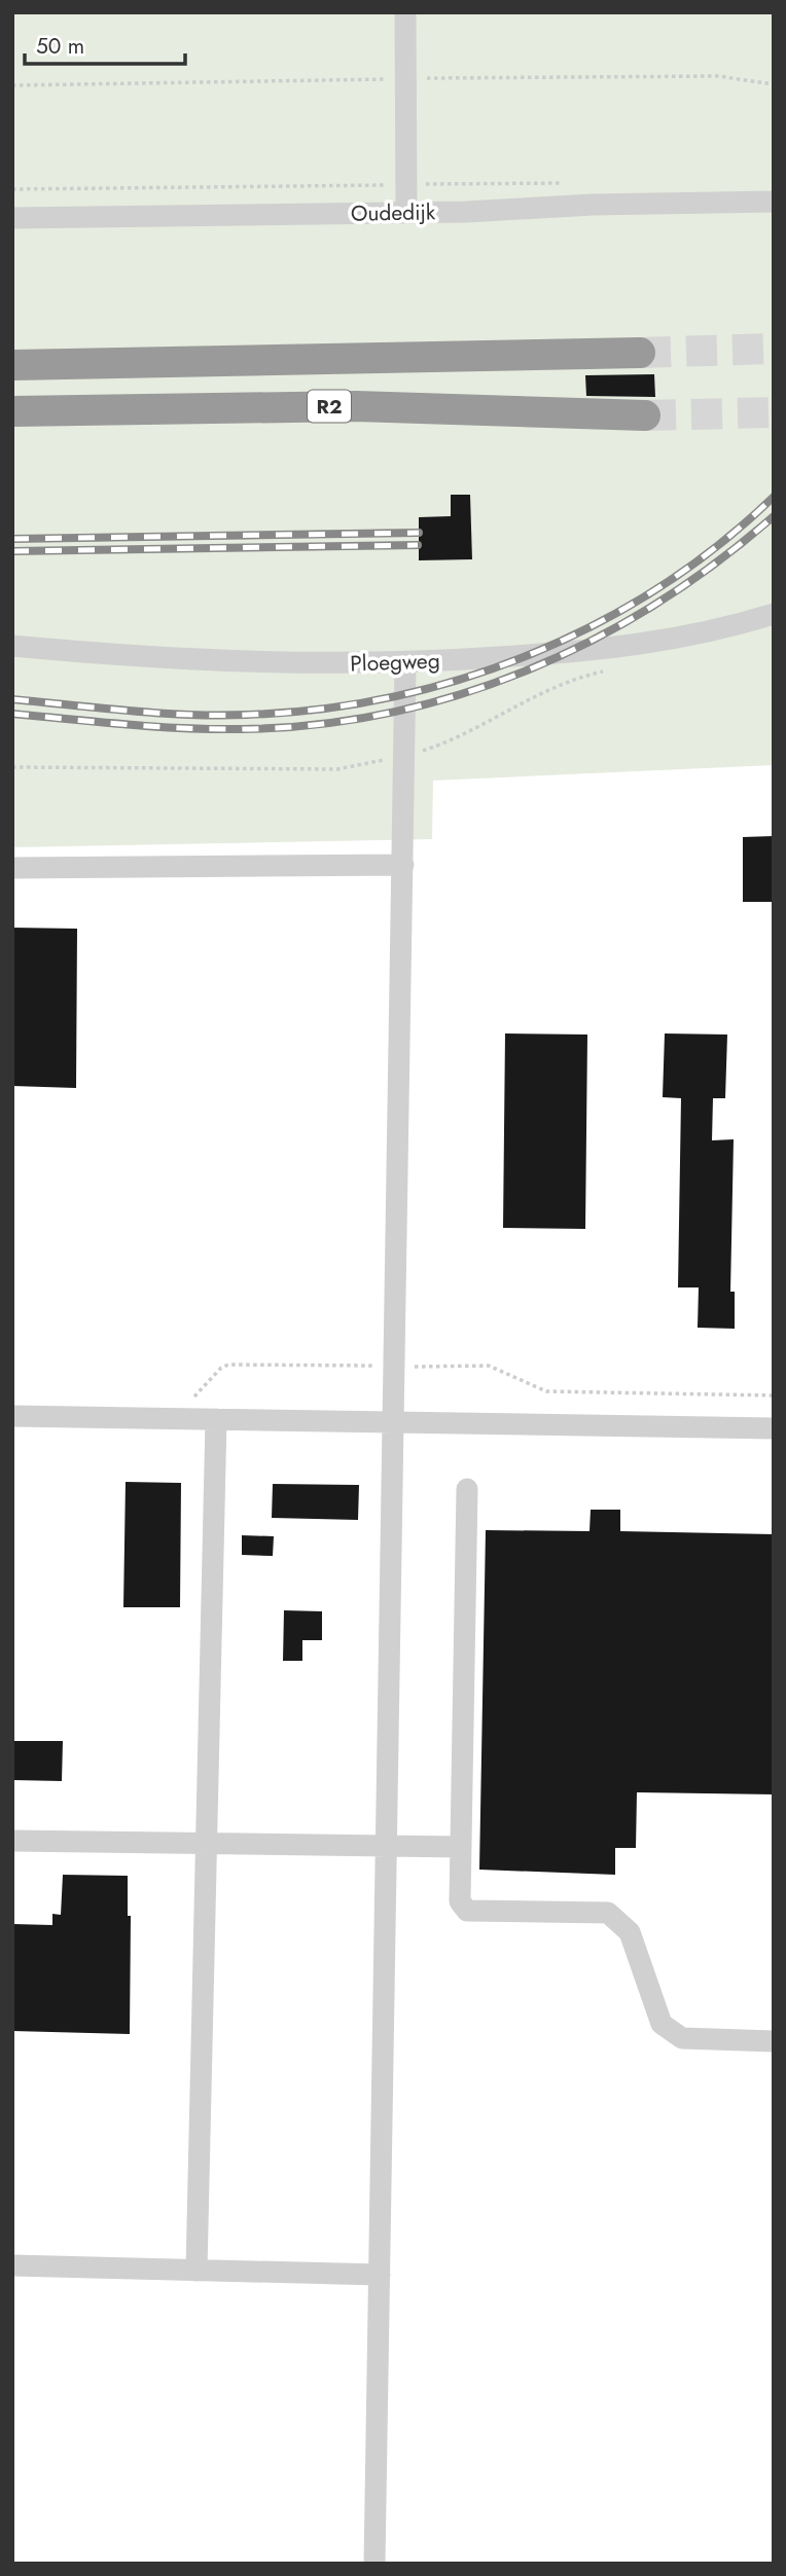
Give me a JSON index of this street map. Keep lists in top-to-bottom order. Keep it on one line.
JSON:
{"streets":{"highway":["R2"],"street":["Oudedijk","Ploegweg"]},"scale_bar":"50 m"}
